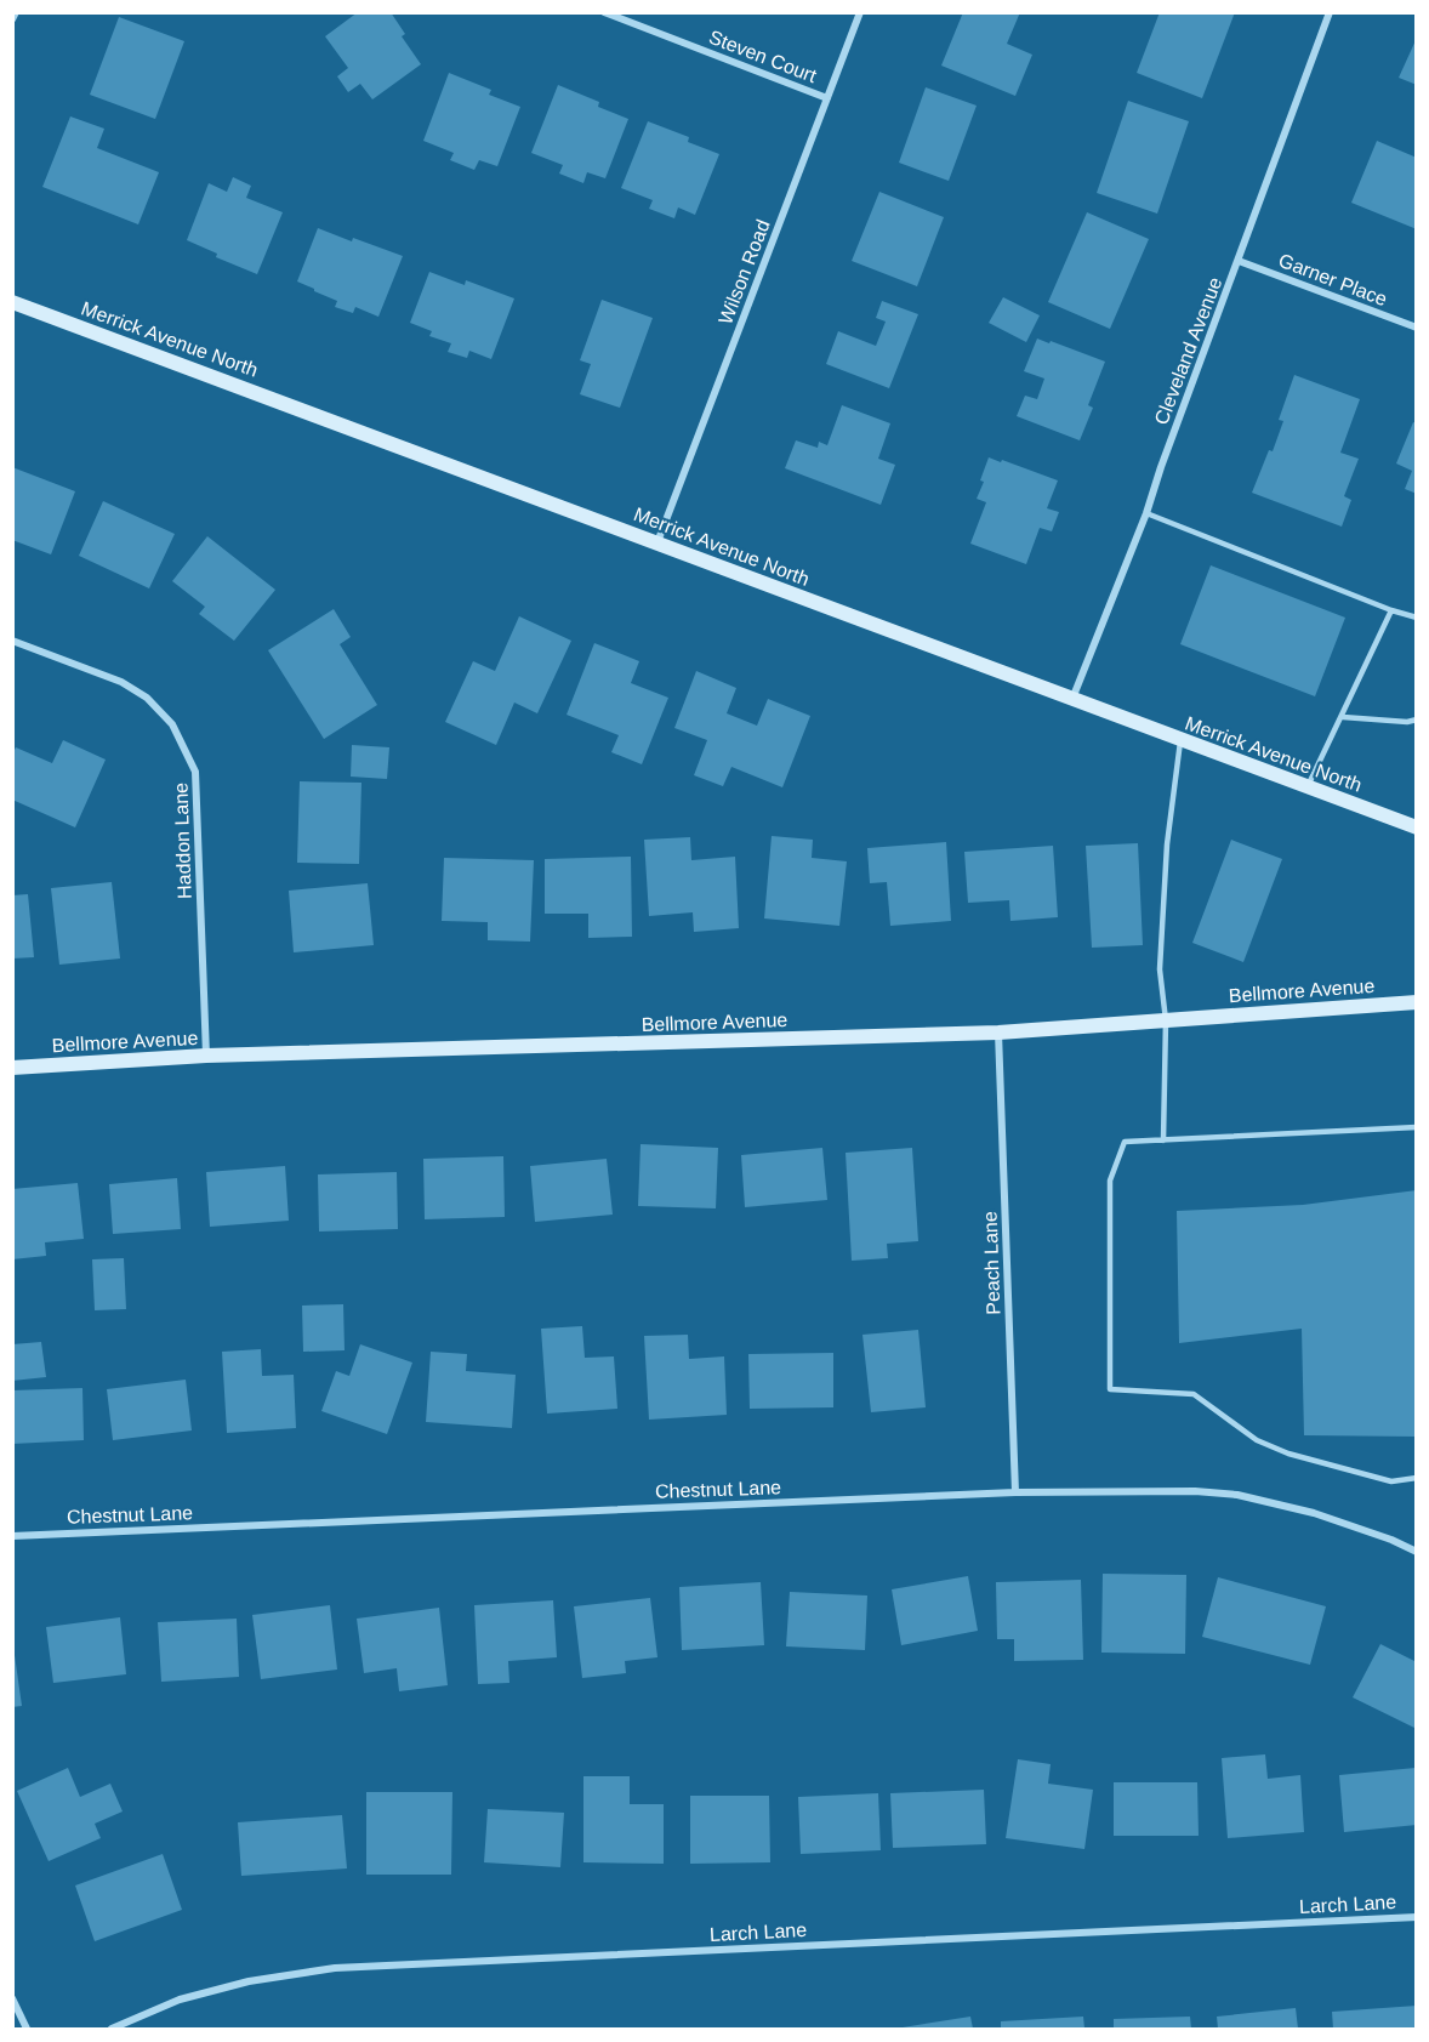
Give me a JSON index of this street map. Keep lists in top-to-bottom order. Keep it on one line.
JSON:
{"streets":{"main road":["Merrick Avenue North","Bellmore Avenue"],"street":["Steven Court","Wilson Road","Garner Place","Cleveland Avenue","Haddon Lane","Peach Lane","Chestnut Lane","Larch Lane"]},"crossings":[["Steven Court","Wilson Road"],["Wilson Road","Merrick Avenue North"],["Garner Place","Cleveland Avenue"],["Merrick Avenue North","Cleveland Avenue"],["Haddon Lane","Bellmore Avenue"],["Bellmore Avenue","Peach Lane"],["Peach Lane","Chestnut Lane"]]}
